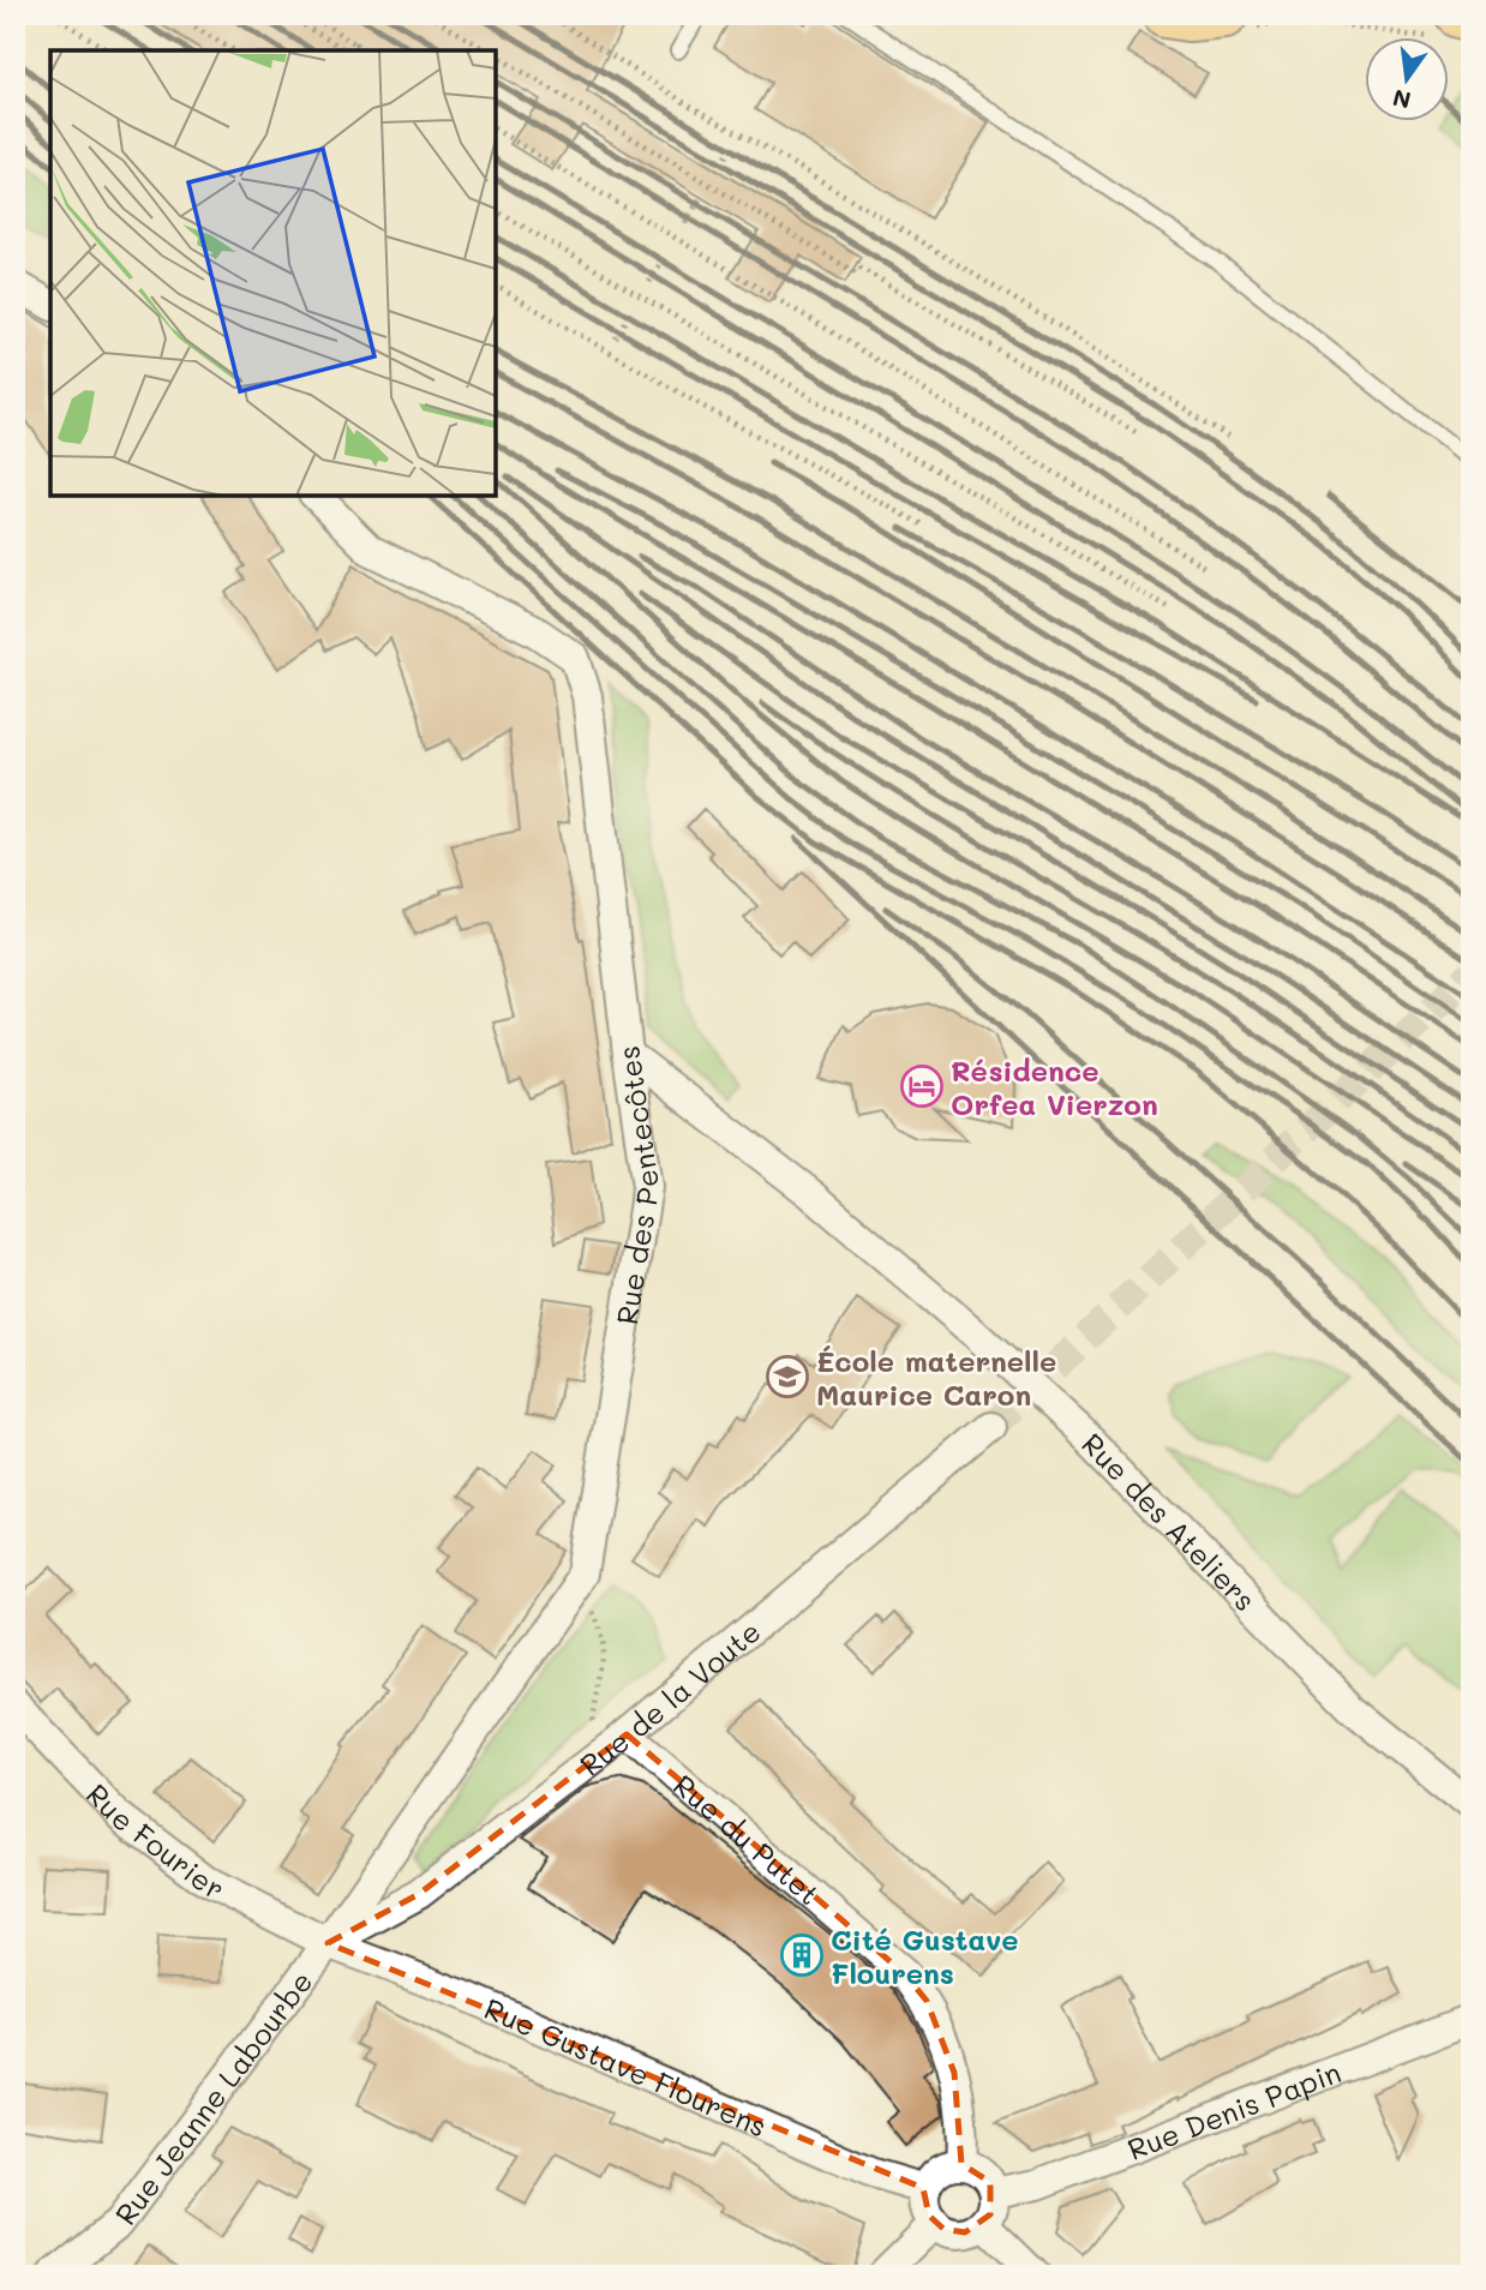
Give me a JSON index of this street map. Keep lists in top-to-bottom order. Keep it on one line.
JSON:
{"streets":{"street":["Rue des Pentecôtes","Rue des Ateliers","Rue de la Voute","Rue Fourier","Rue du Putet","Rue Gustave Flourens","Rue Jeanne Labourbe","Rue Denis Papin"]},"crossings":[["Rue des Pentecôtes","Rue des Ateliers"],["Rue des Pentecôtes","Rue de la Voute"],["Rue des Pentecôtes","Rue Fourier"],["Rue des Pentecôtes","Rue Gustave Flourens"],["Rue des Pentecôtes","Rue Jeanne Labourbe"],["Rue de la Voute","Rue Fourier"],["Rue de la Voute","Rue du Putet"],["Rue de la Voute","Rue Gustave Flourens"],["Rue de la Voute","Rue Jeanne Labourbe"],["Rue Fourier","Rue Gustave Flourens"],["Rue Fourier","Rue Jeanne Labourbe"],["Rue du Putet","Rue Gustave Flourens"],["Rue du Putet","Rue Denis Papin"],["Rue Gustave Flourens","Rue Jeanne Labourbe"],["Rue Gustave Flourens","Rue Denis Papin"]],"places":{"hotel":["Résidence Orfea Vierzon"],"school or university":["École maternelle Maurice Caron"],"building":["Cité Gustave Flourens"]},"north":"bottom"}
